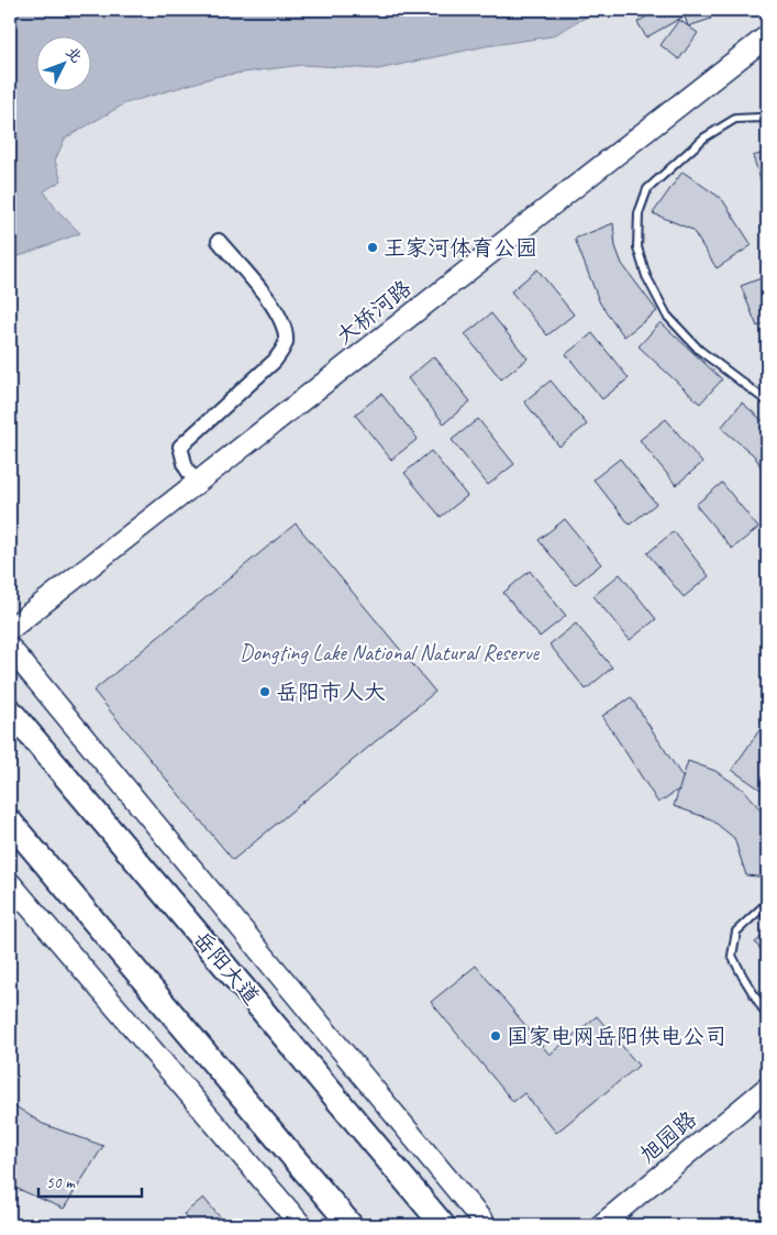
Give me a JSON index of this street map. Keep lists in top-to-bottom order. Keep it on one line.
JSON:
{"streets":{"main road":["大桥河路","岳阳大道","旭园路"]},"parks":["Dongting Lake National Natural Reserve"],"places":["王家河体育公园","岳阳市人大","国家电网岳阳供电公司"],"scale_bar":"50 m","north":"top right"}
